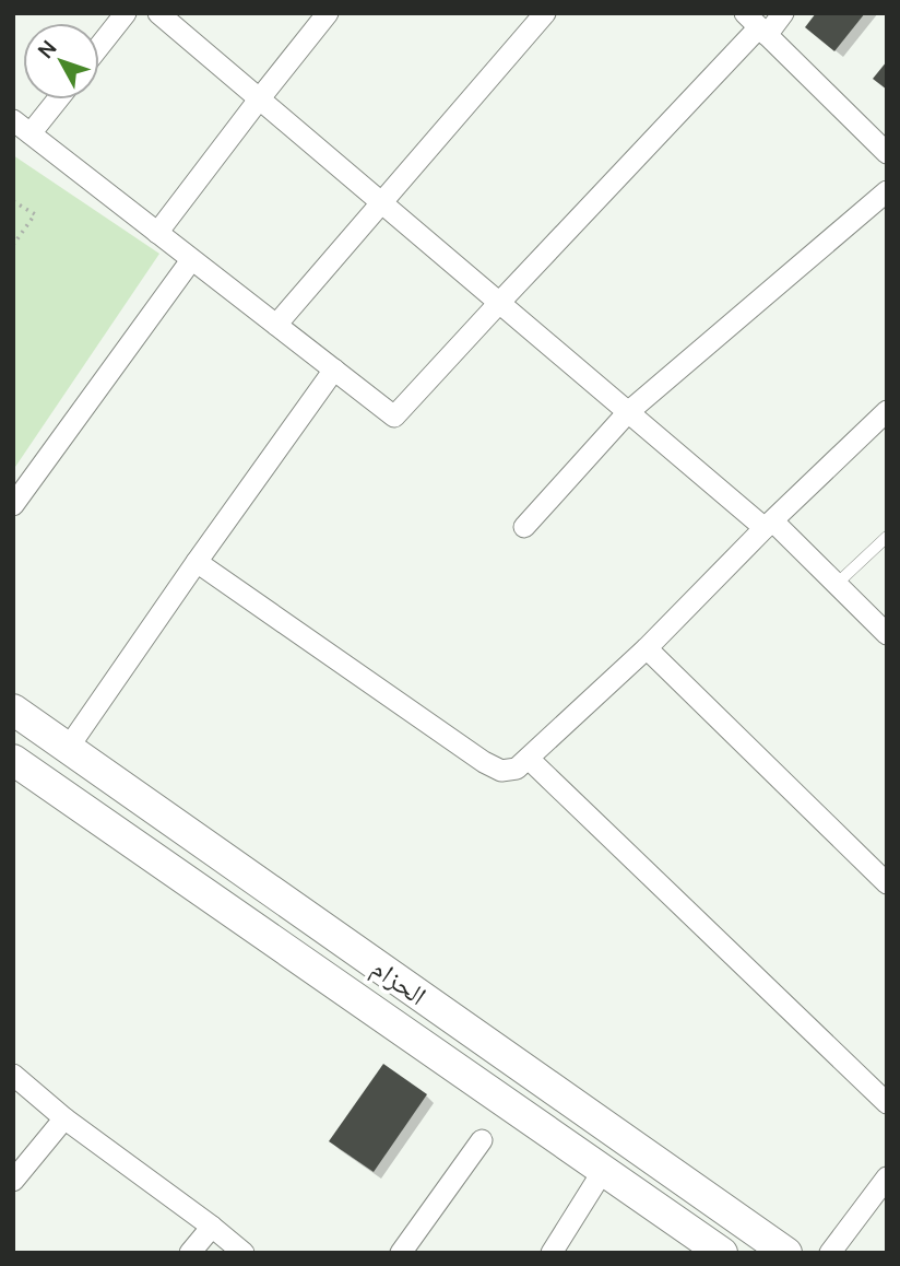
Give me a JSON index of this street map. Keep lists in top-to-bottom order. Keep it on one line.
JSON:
{"streets":{"main road":["الحزام"]},"north":"top left"}
